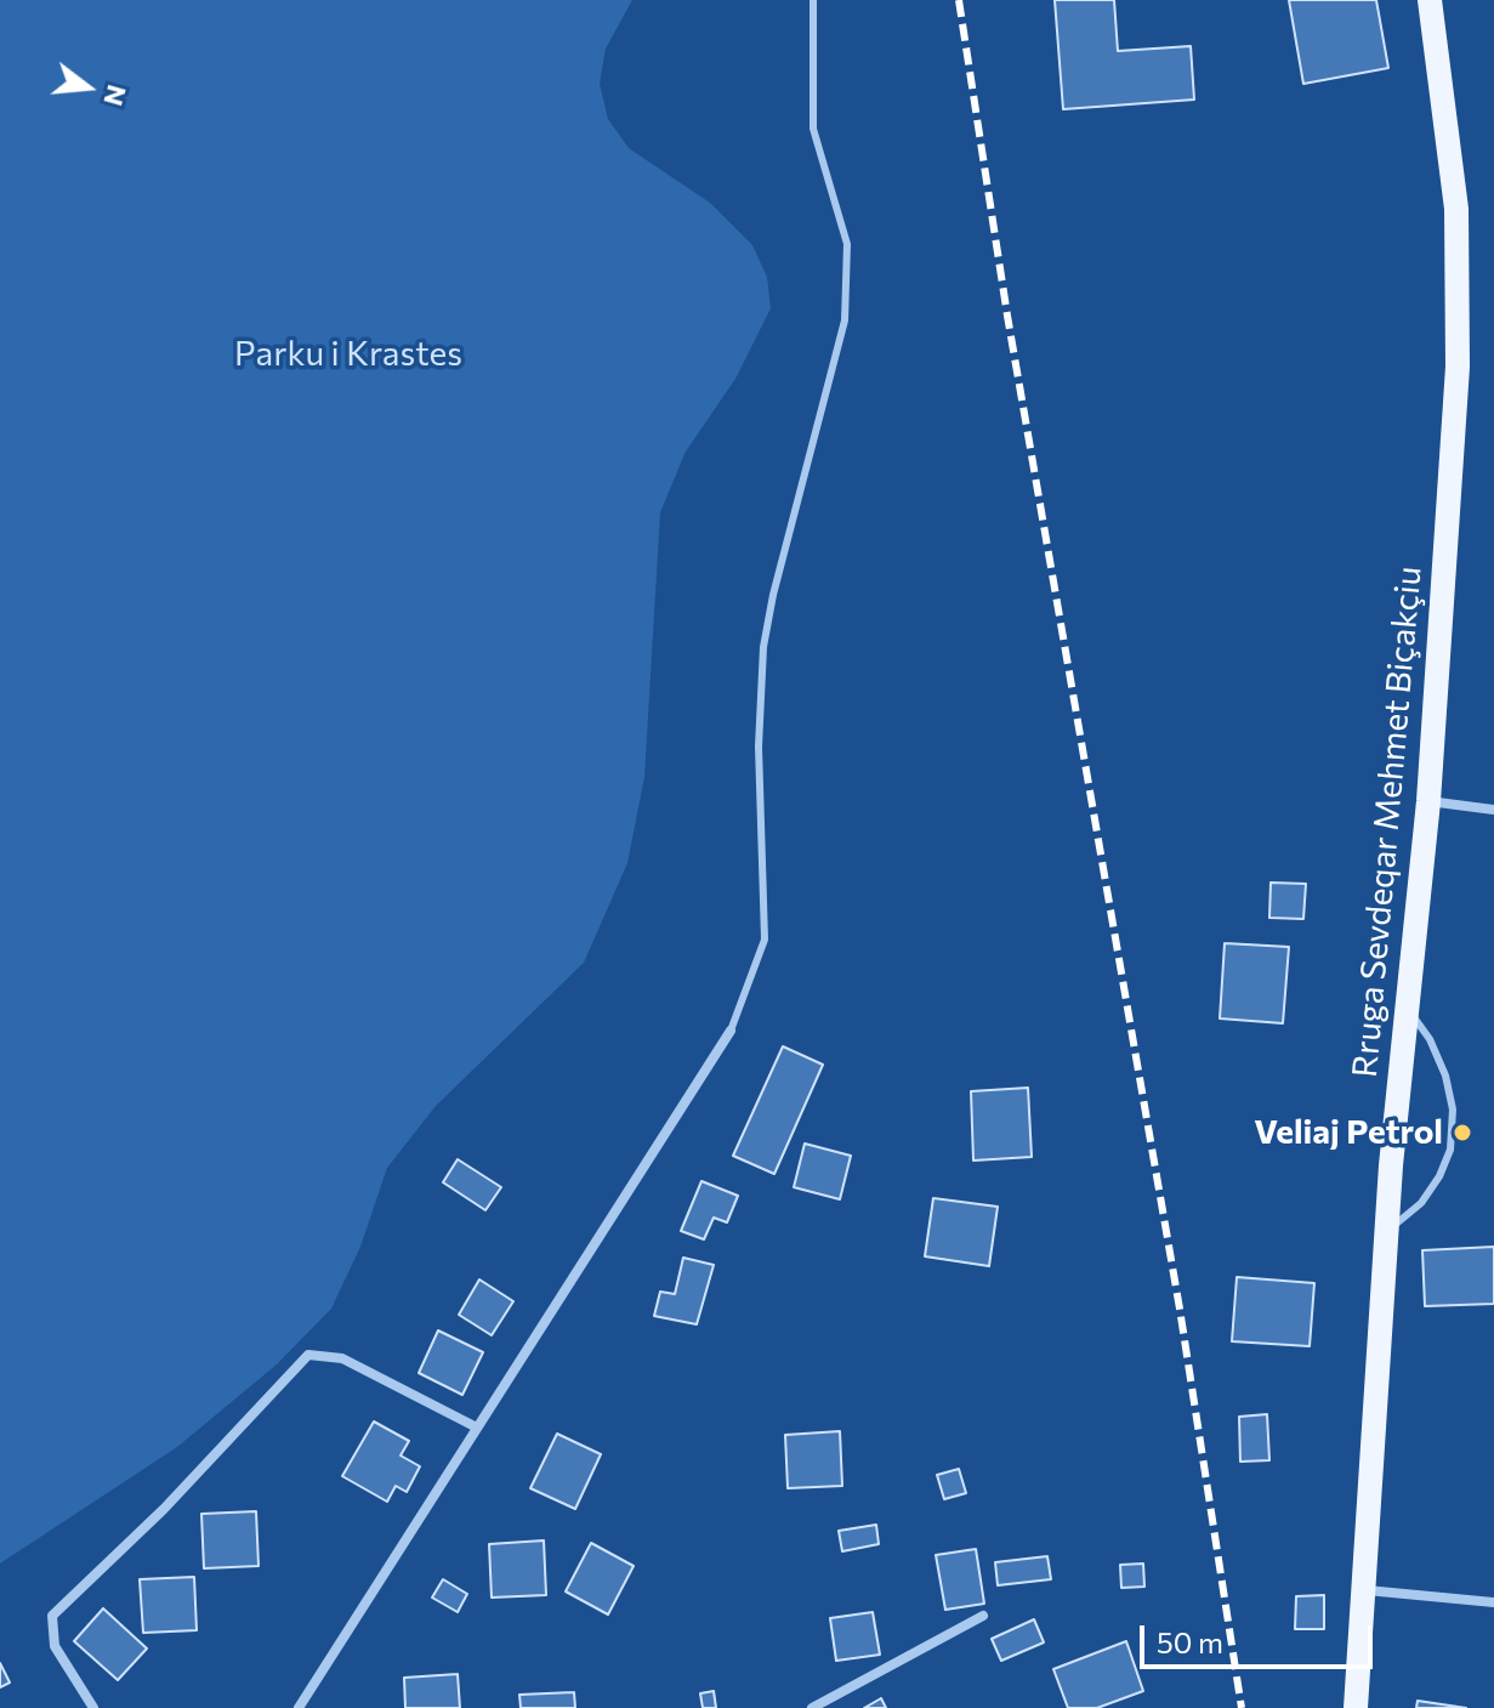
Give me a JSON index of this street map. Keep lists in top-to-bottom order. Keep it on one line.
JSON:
{"streets":{"main road":["Rruga Sevdeqar Mehmet Biçakçiu"]},"parks":["Parku i Krastes"],"places":["Veliaj Petrol"],"scale_bar":"50 m","north":"right"}
